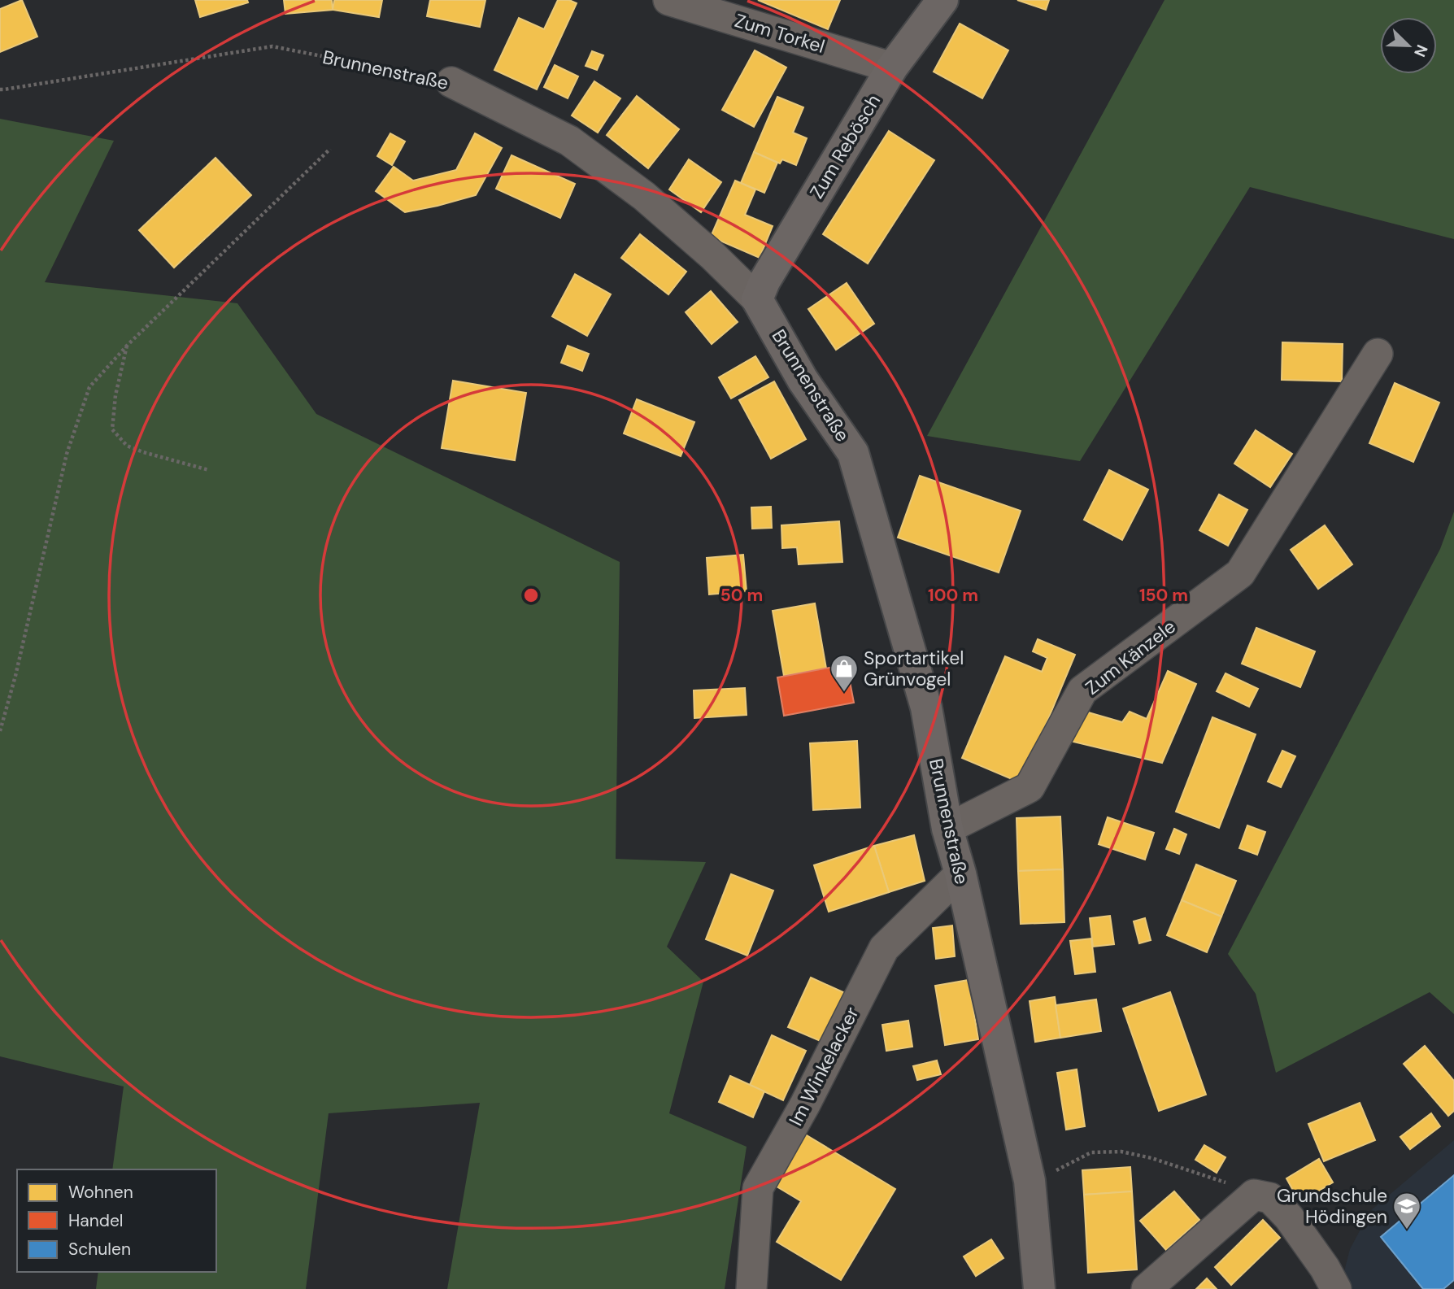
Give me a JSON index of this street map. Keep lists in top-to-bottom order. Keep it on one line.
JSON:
{"streets":{"street":["Zum Torkel","Brunnenstraße","Zum Rebösch","Zum Känzele","Im Winkelacker"]},"crossings":[["Zum Torkel","Zum Rebösch"],["Brunnenstraße","Zum Rebösch"],["Brunnenstraße","Zum Känzele"],["Brunnenstraße","Im Winkelacker"]],"places":{"shop":["Sportartikel Grünvogel"],"school or university":["Grundschule Hödingen"]},"legend":["Wohnen","Handel","Schulen"],"north":"bottom right","rings":["50 m","100 m","150 m"]}
